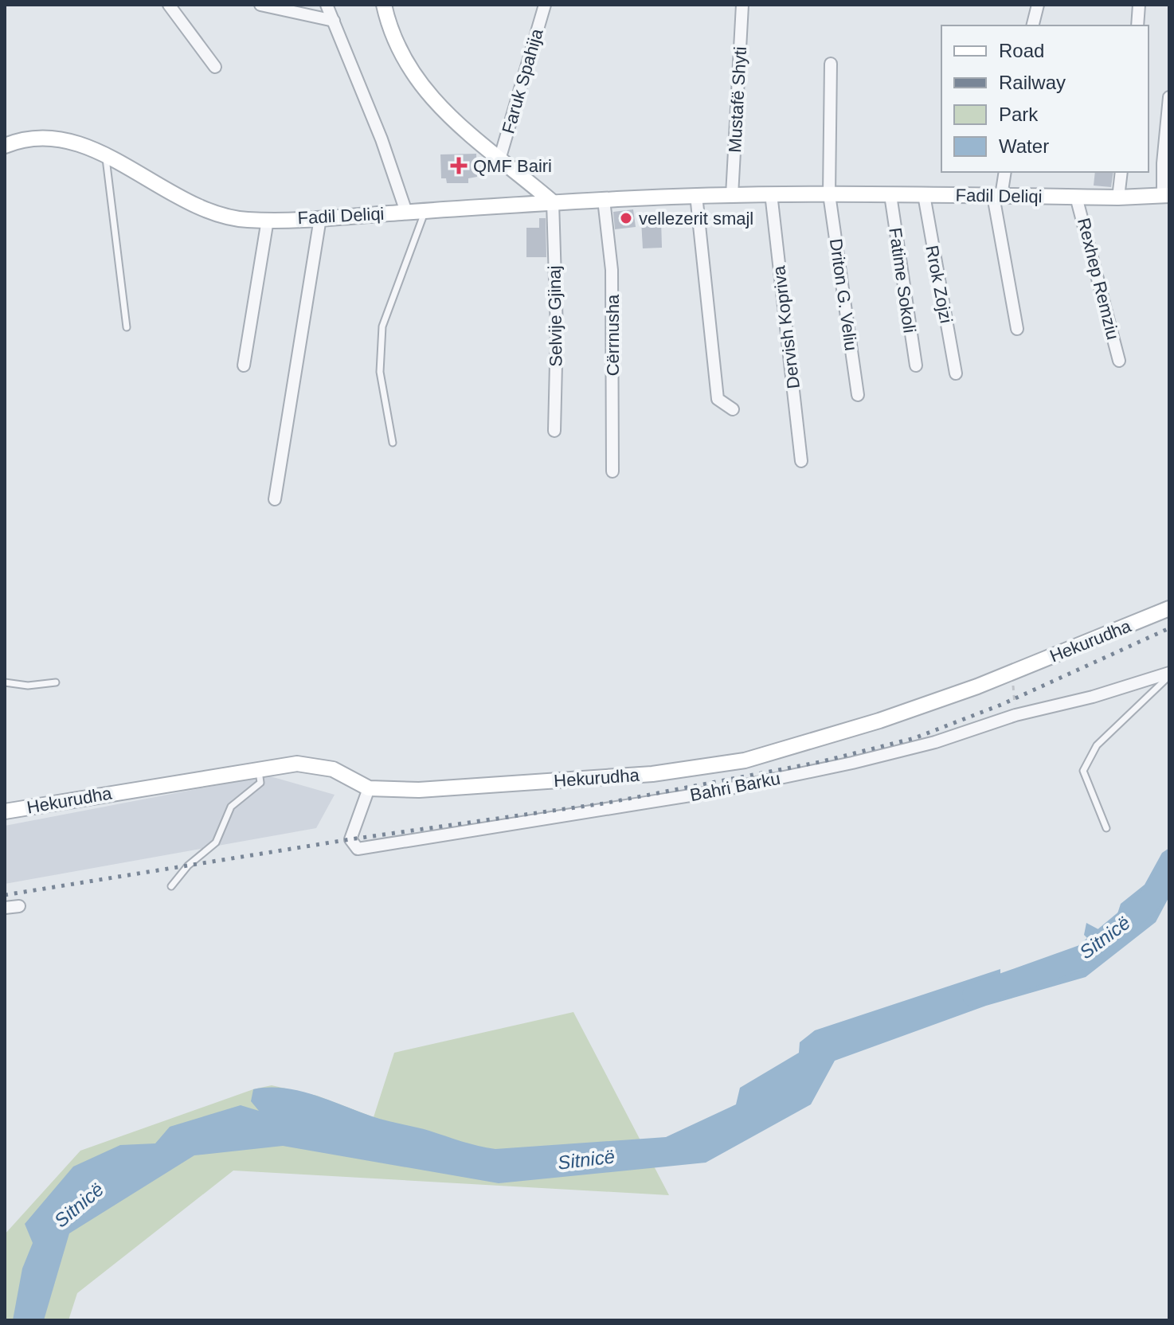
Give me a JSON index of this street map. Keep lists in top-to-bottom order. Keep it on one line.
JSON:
{"streets":{"street":["Faruk Spahija","Mustafë Shyti","Fadil Deliqi","Rexhep Remziu","Fatime Sokoli","Rrok Zojzi","Driton G. Veliu","Selvije Gjinaj","Dervish Kopriva","Cërrnusha","Hekurudha","Bahri Barku"]},"crossings":[["Faruk Spahija","Fadil Deliqi"],["Faruk Spahija","Selvije Gjinaj"],["Mustafë Shyti","Fadil Deliqi"],["Fadil Deliqi","Rexhep Remziu"],["Fadil Deliqi","Fatime Sokoli"],["Fadil Deliqi","Rrok Zojzi"],["Fadil Deliqi","Driton G. Veliu"],["Fadil Deliqi","Selvije Gjinaj"],["Fadil Deliqi","Dervish Kopriva"],["Fadil Deliqi","Cërrnusha"],["Hekurudha","Bahri Barku"]],"water":["Sitnicë"],"places":{"health":["QMF Bairi"],"other":["vellezerit smajl"]},"legend":["Road","Railway","Park","Water"]}
